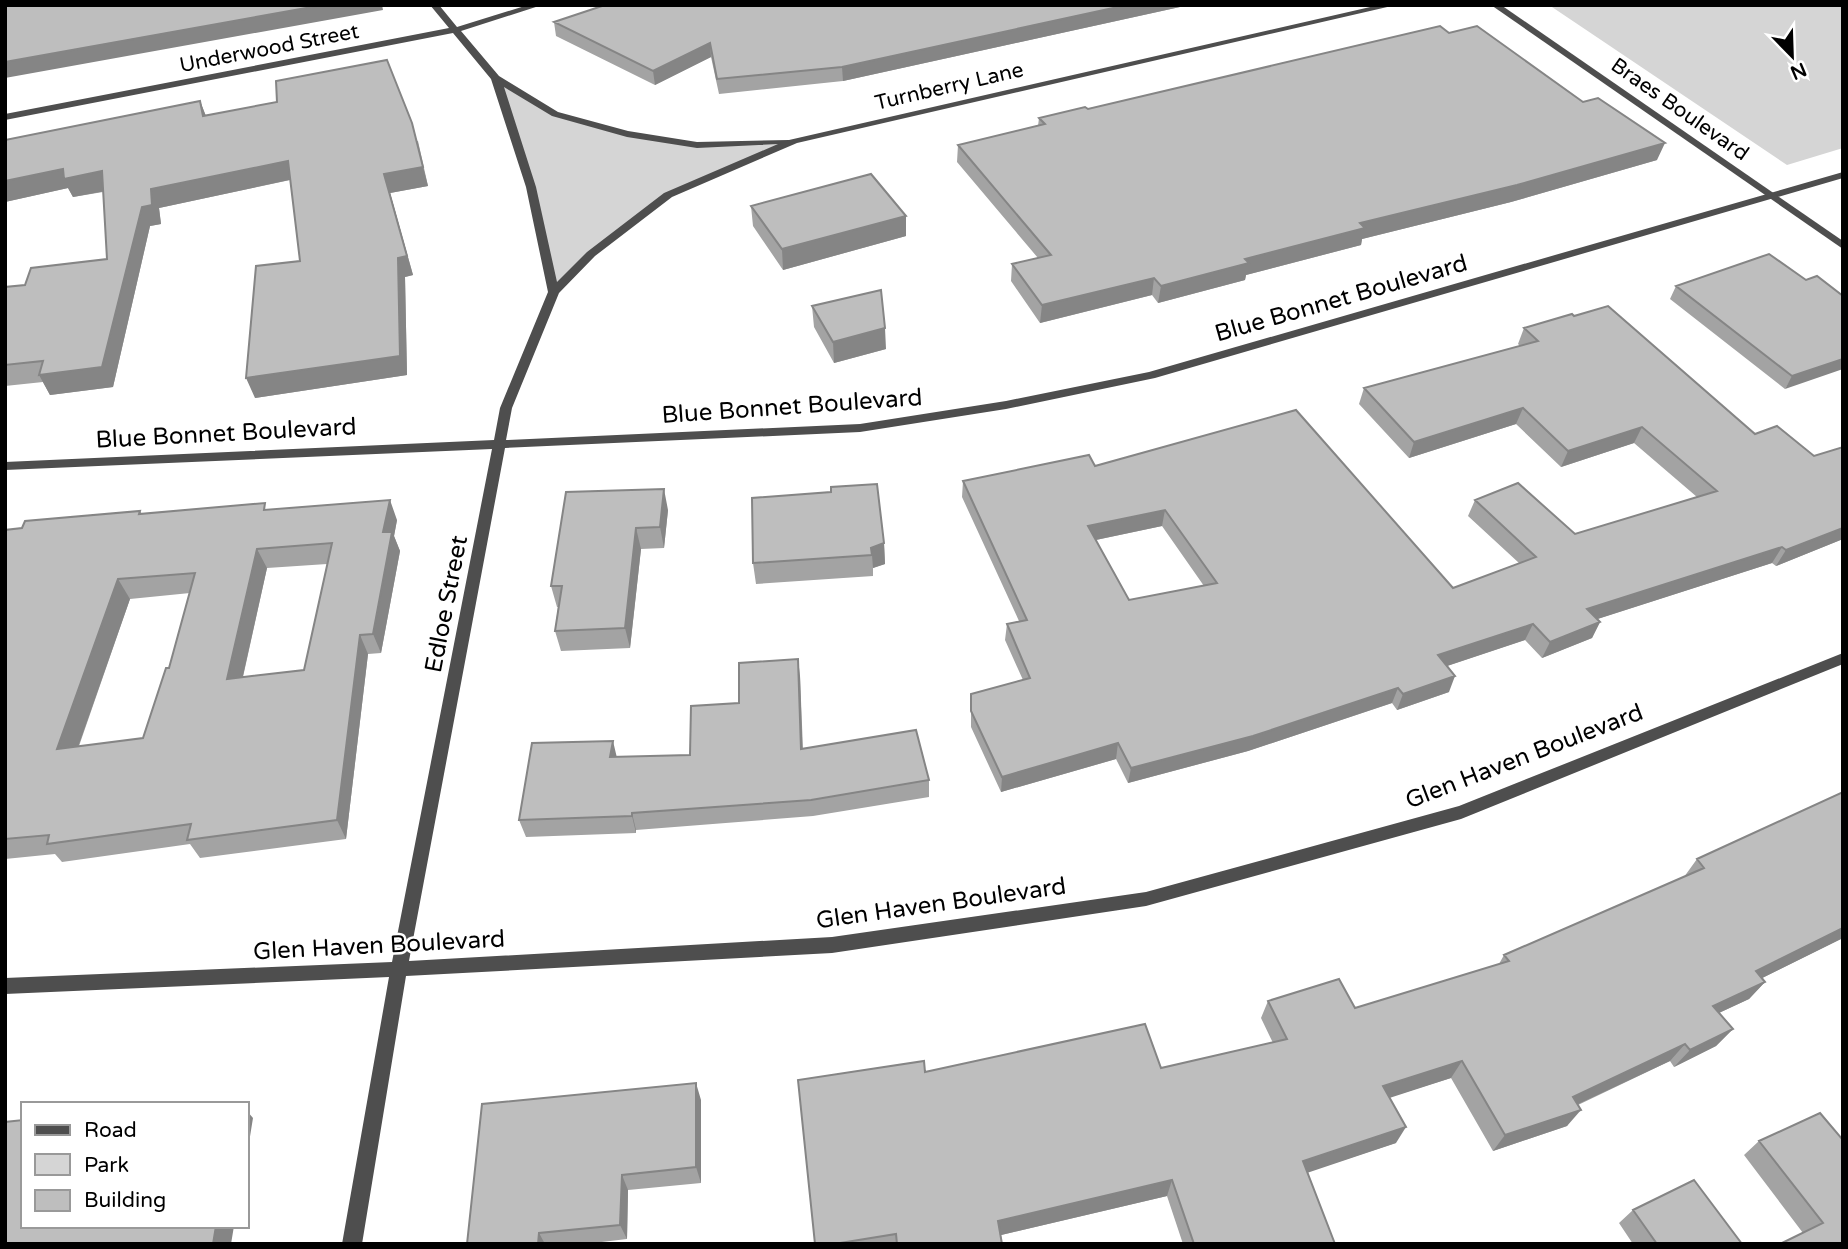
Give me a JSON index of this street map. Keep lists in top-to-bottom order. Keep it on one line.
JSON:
{"streets":{"street":["Underwood Street","Turnberry Lane","Braes Boulevard","Blue Bonnet Boulevard","Edloe Street","Glen Haven Boulevard"]},"crossings":[["Turnberry Lane","Edloe Street"],["Braes Boulevard","Blue Bonnet Boulevard"],["Blue Bonnet Boulevard","Edloe Street"],["Edloe Street","Glen Haven Boulevard"]],"legend":["Road","Park","Building"],"north":"bottom right"}
